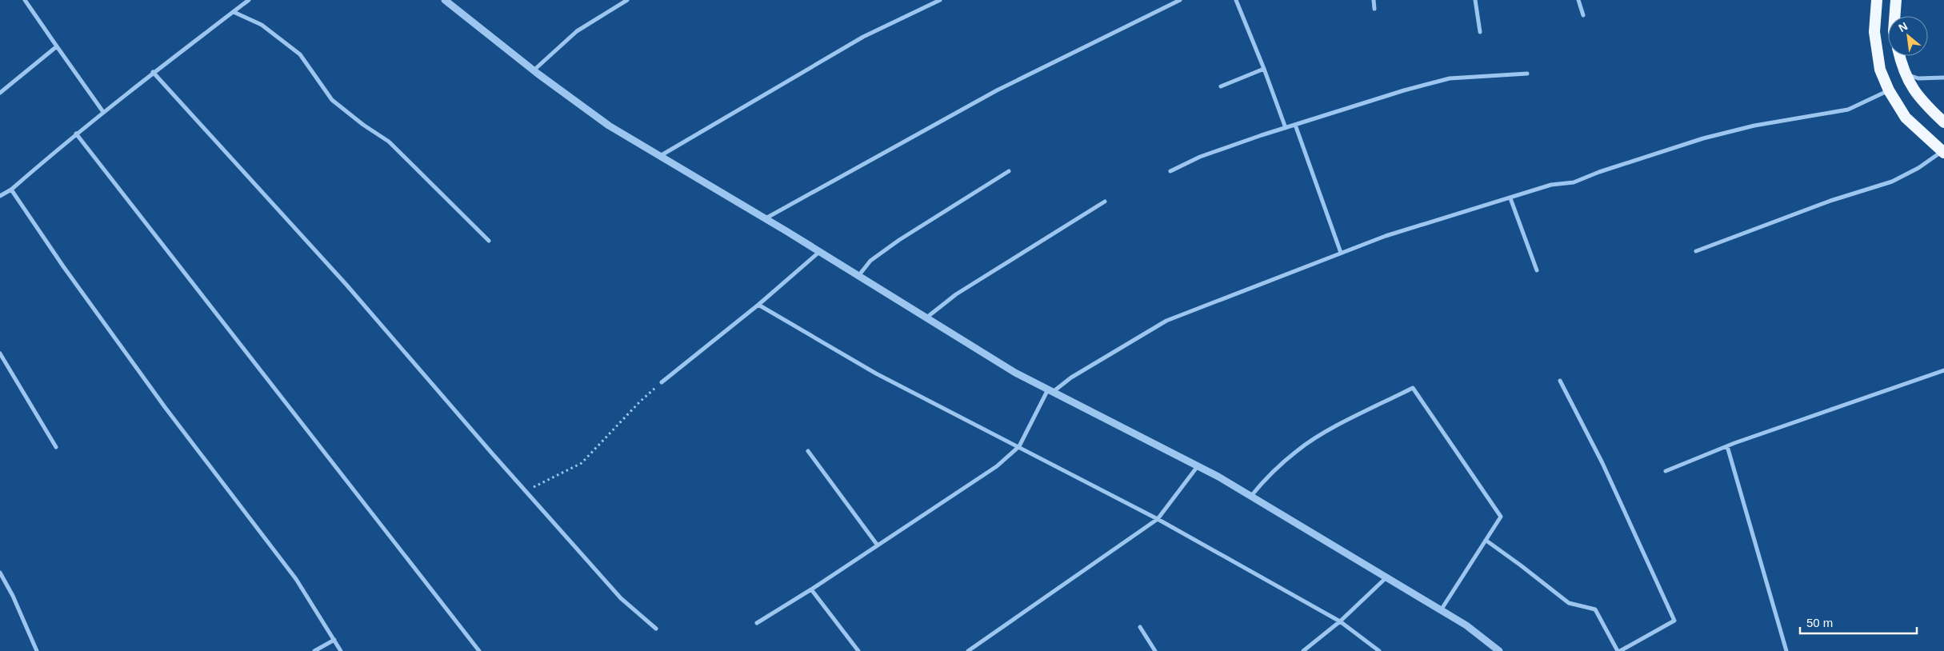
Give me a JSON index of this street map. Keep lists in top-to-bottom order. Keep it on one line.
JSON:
{"scale_bar":"50 m","north":"top left"}
